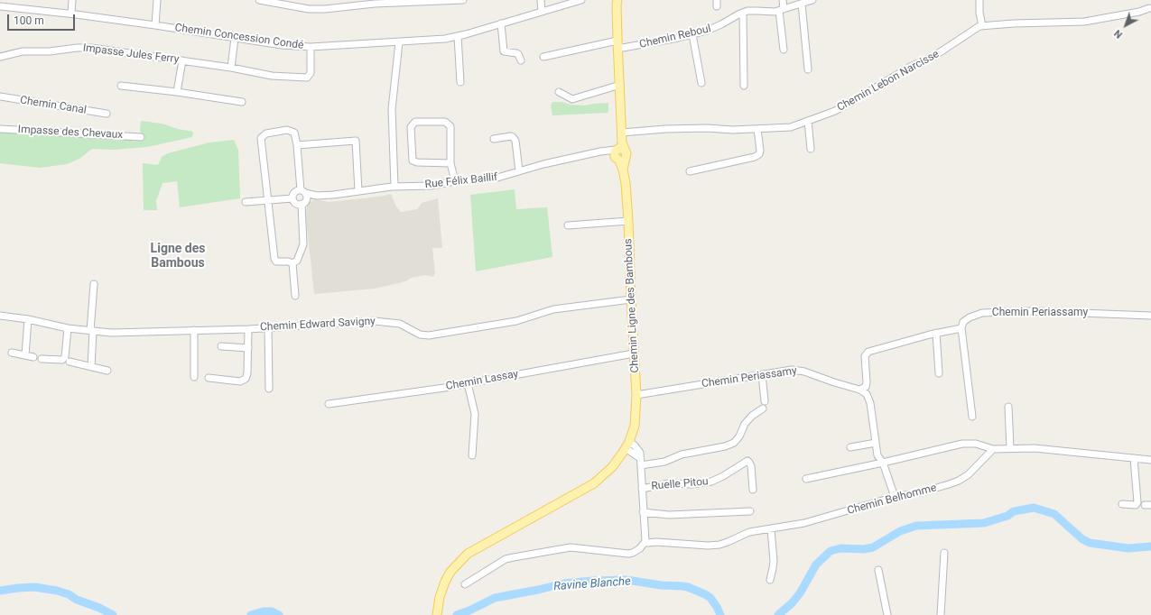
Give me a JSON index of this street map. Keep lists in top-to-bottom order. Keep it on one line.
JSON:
{"streets":{"main road":["Chemin Ligne des Bambous"],"street":["Chemin Concession Condé","Chemin Reboul","Impasse Jules Ferry","Chemin Lebon Narcisse","Chemin Canal","Impasse des Chevaux","Rue Félix Baillif","Chemin Periassamy","Chemin Edward Savigny","Chemin Lassay","Ruelle Pitou","Chemin Belhomme"]},"crossings":[["Chemin Concession Condé","Impasse Jules Ferry"],["Chemin Reboul","Chemin Ligne des Bambous"],["Chemin Lebon Narcisse","Chemin Ligne des Bambous"],["Rue Félix Baillif","Chemin Ligne des Bambous"],["Chemin Ligne des Bambous","Chemin Periassamy"],["Chemin Ligne des Bambous","Chemin Edward Savigny"],["Chemin Ligne des Bambous","Chemin Lassay"]],"districts":["Ligne des Bambous"],"water":["Ravine Blanche"],"scale_bar":"100 m","north":"bottom left"}
